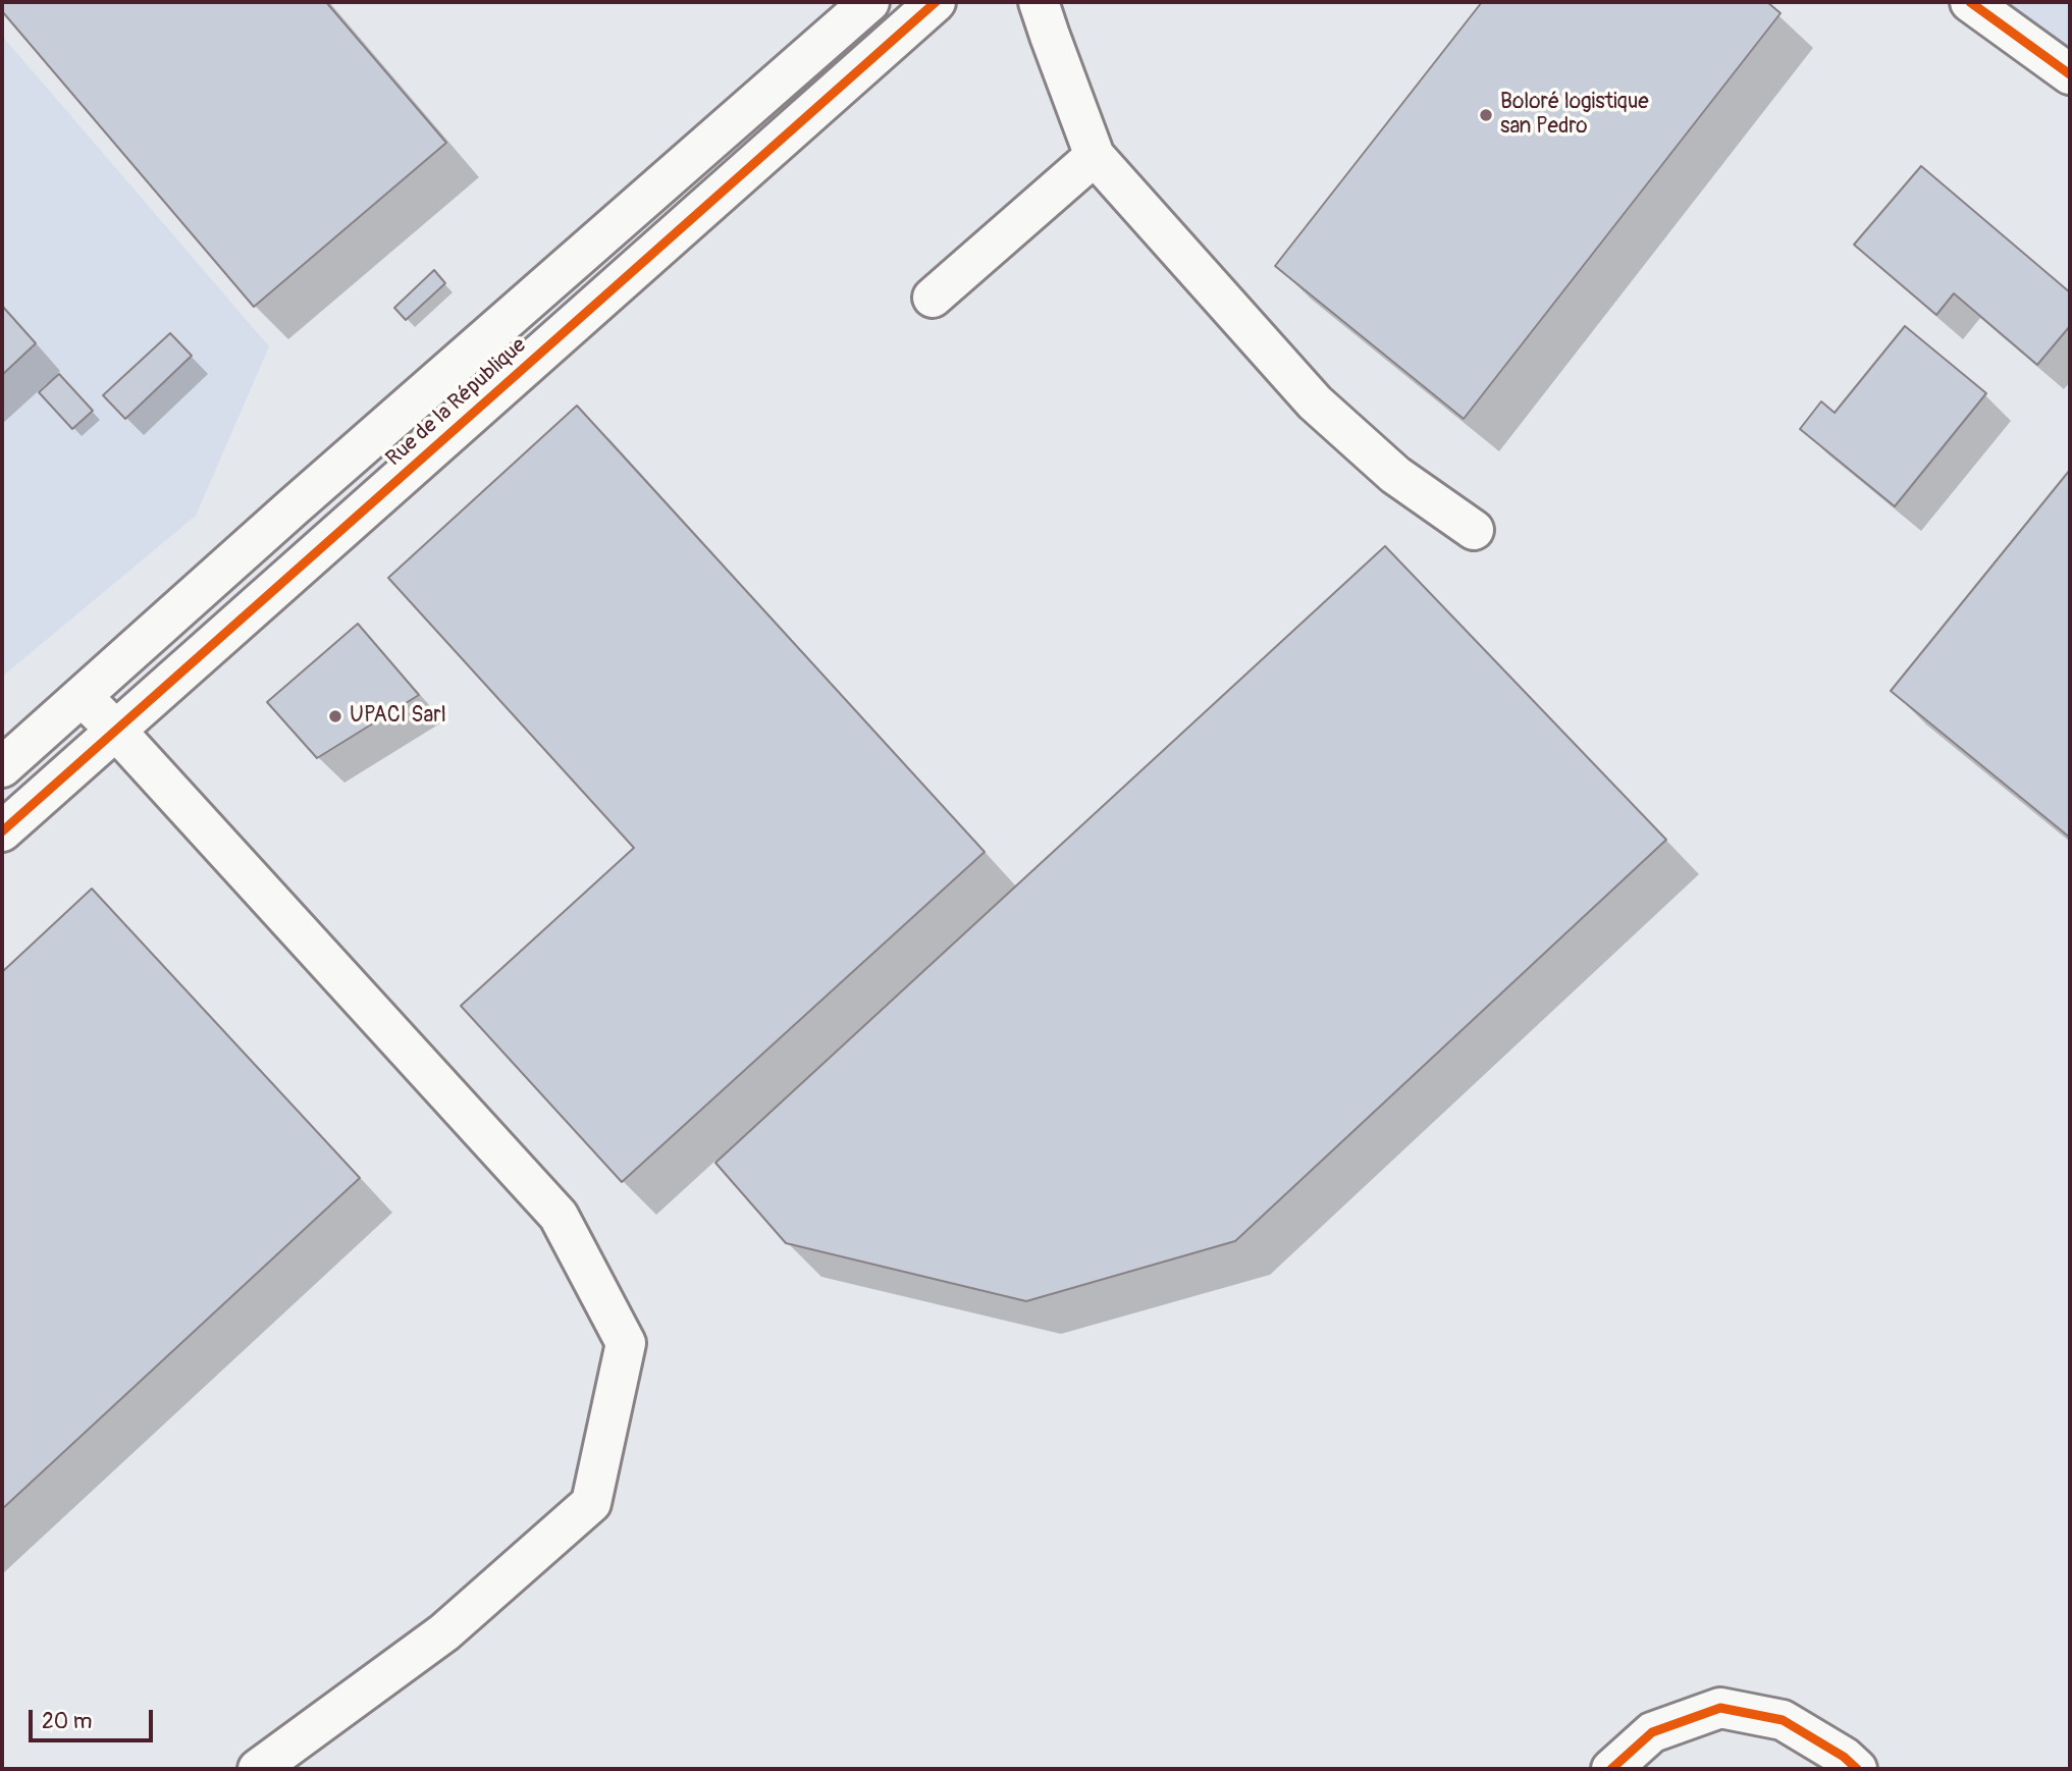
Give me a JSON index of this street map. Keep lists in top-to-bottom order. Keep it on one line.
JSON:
{"streets":{"street":["Rue de la République"]},"places":["Boloré logistique san Pedro","UPACI Sarl"],"scale_bar":"20 m"}
